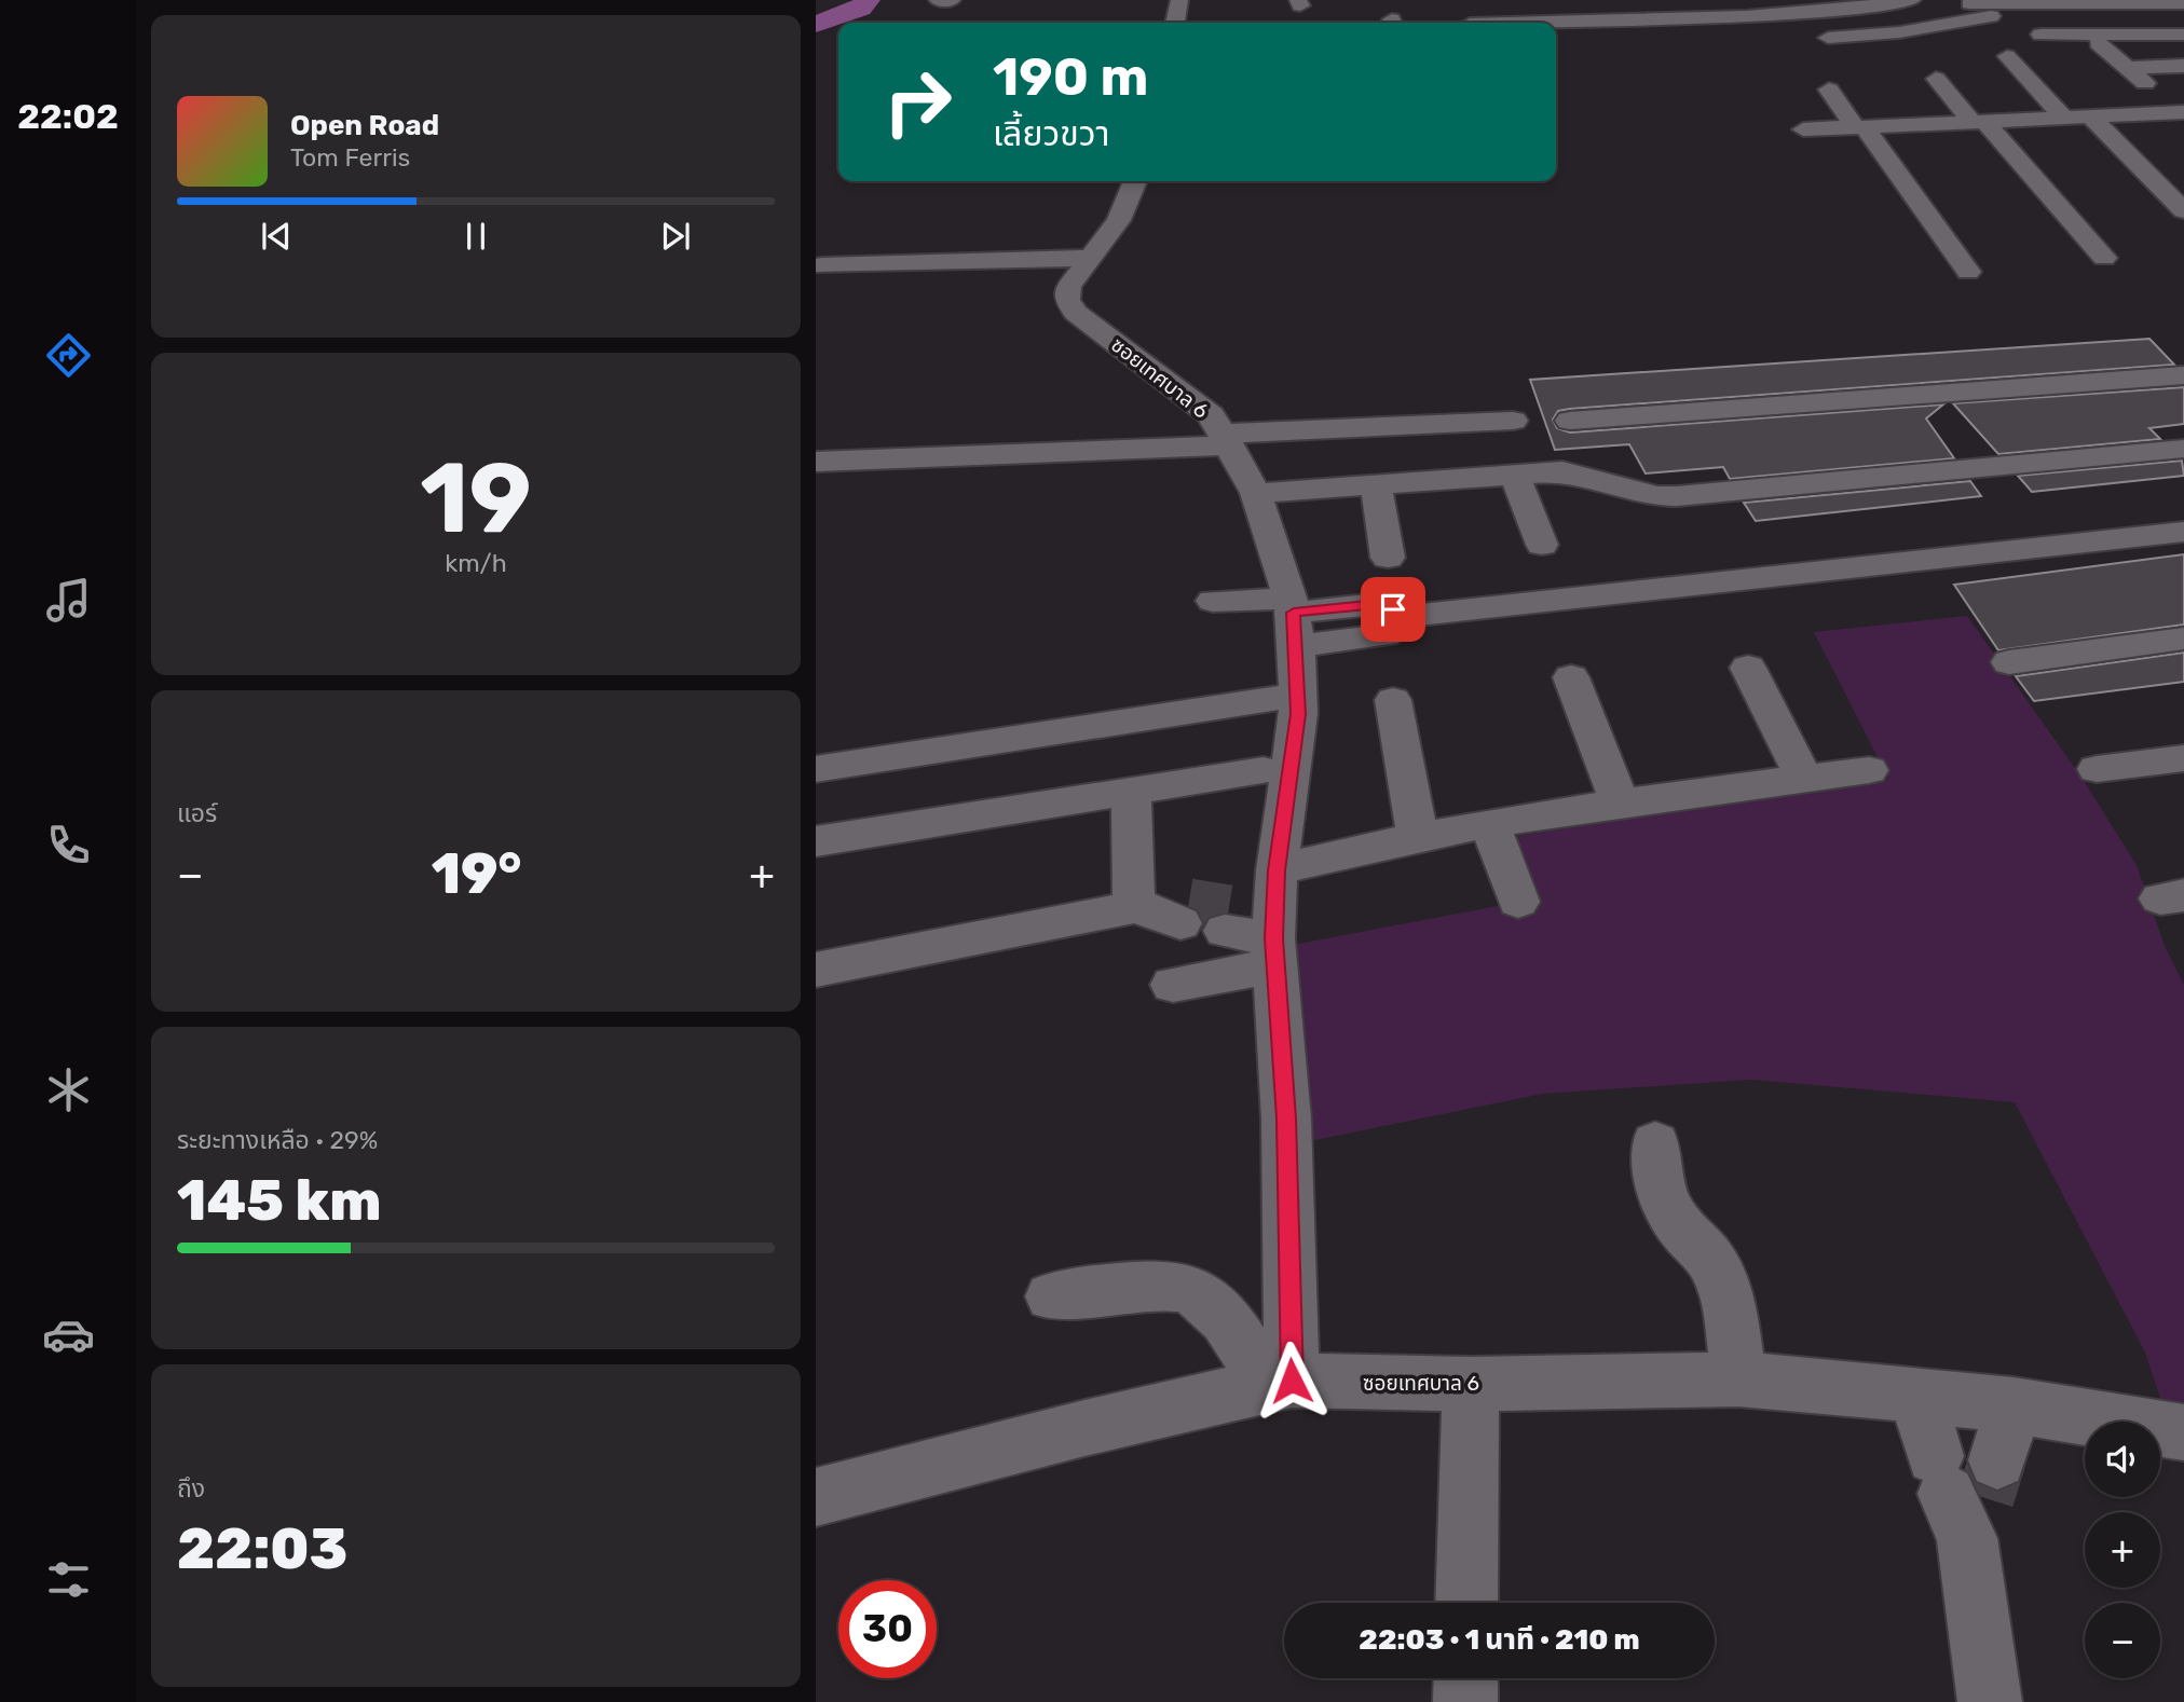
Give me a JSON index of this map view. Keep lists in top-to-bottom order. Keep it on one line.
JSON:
{"streets":{"street":["ซอยเทศบาล 6"]},"page":{"tabs":"22:02","turn":["190 m","เลี้ยวขวา"],"song":["Open Road","Tom Ferris"],"tile":[["19","km/h"],"แอร์",["ระยะทางเหลือ · 29%","145 km"],["ถึง","22:03"]],"heat":["−","19°","+"],"map_buttons":["+","−"],"limit":"30","trip":"22:03 · 1 นาที · 210 m"}}
